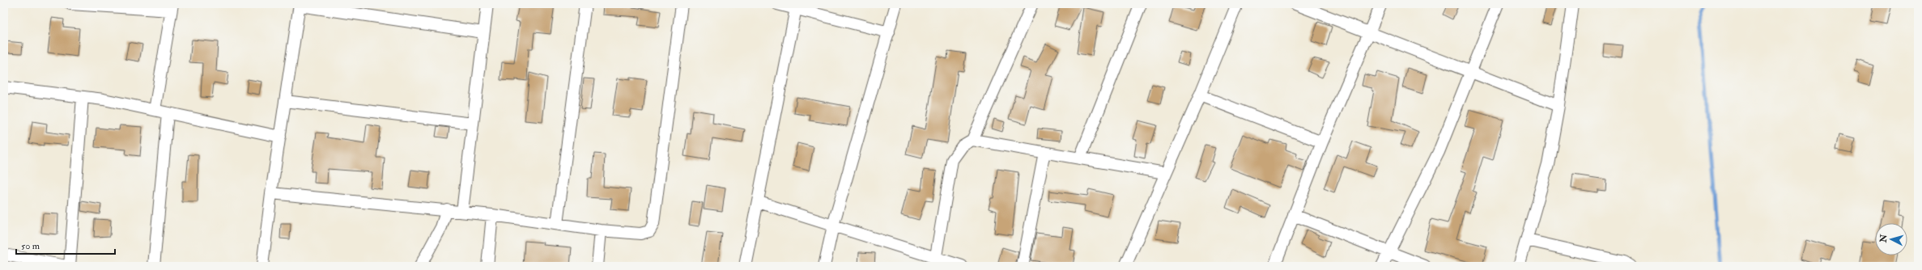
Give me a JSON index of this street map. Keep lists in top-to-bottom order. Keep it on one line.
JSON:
{"scale_bar":"50 m","north":"left"}
